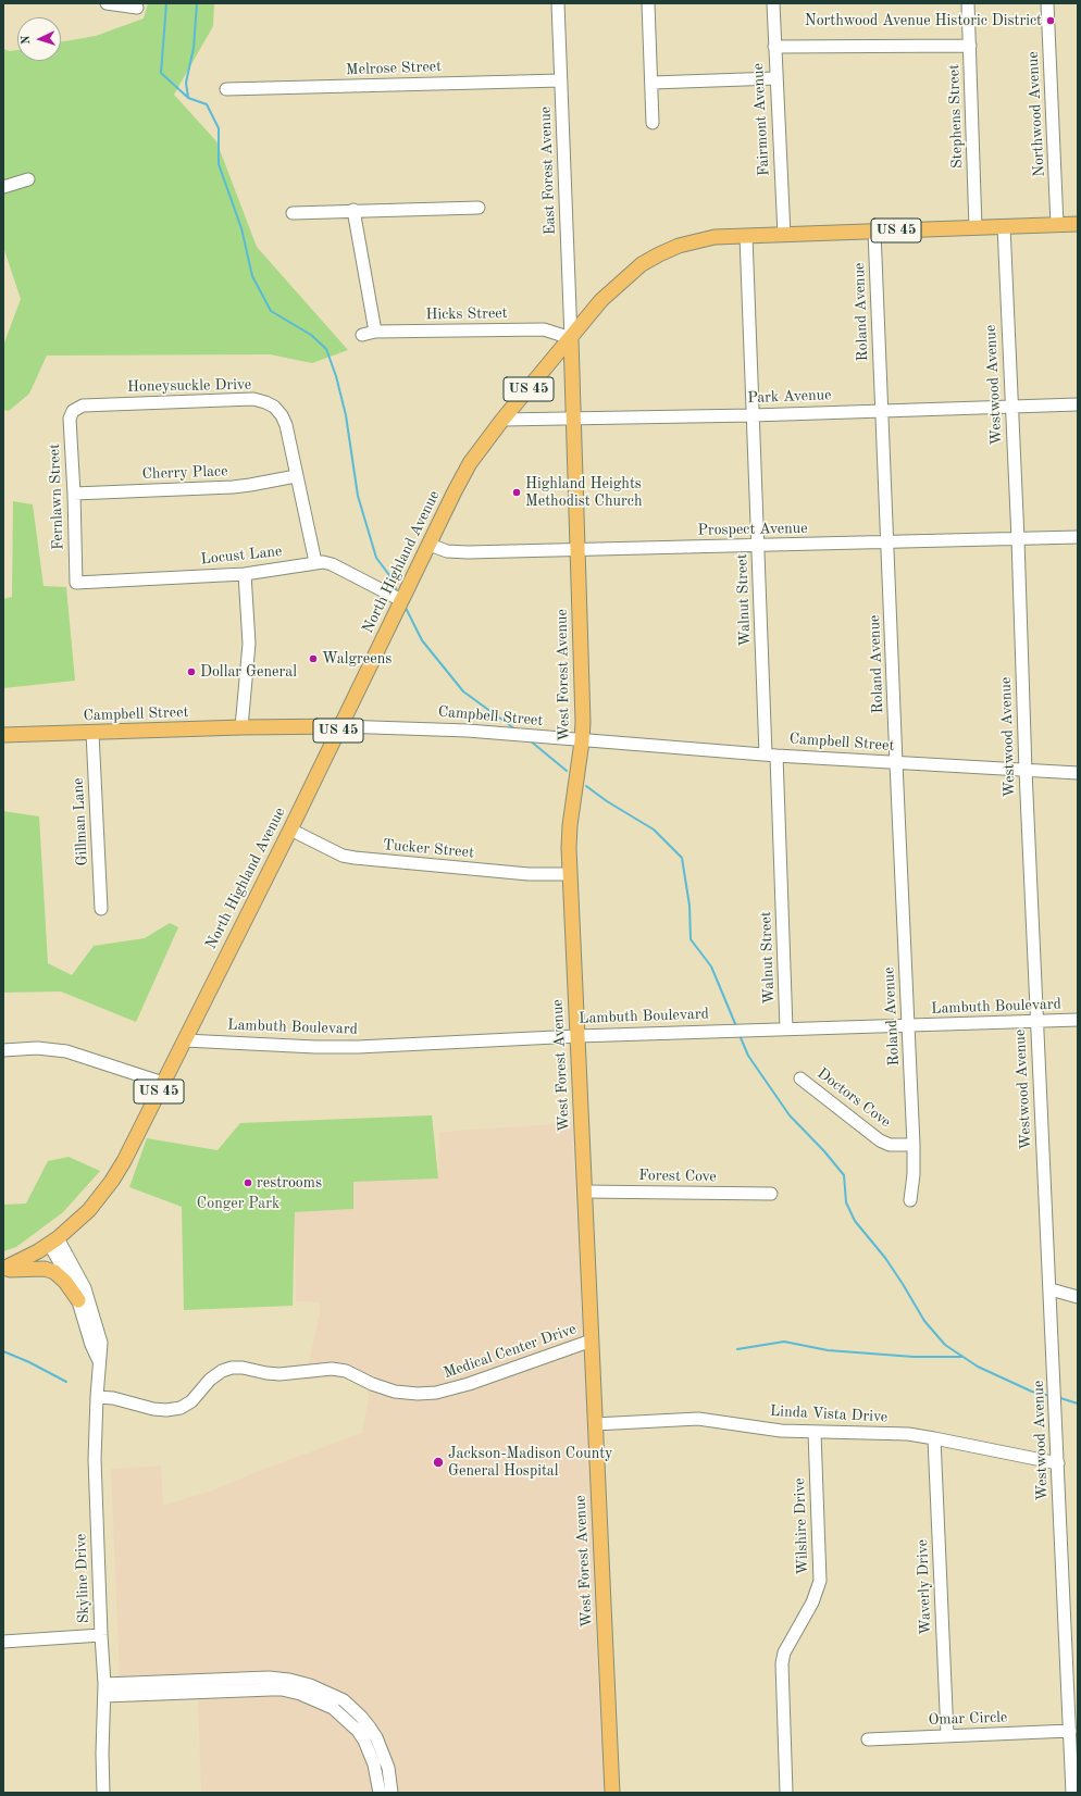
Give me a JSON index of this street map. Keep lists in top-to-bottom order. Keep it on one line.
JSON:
{"streets":{"main road":["US 45","North Highland Avenue","West Forest Avenue","Campbell Street"],"street":["Melrose Street","Northwood Avenue","Stephens Street","Fairmont Avenue","East Forest Avenue","Roland Avenue","Hicks Street","Westwood Avenue","Honeysuckle Drive","Park Avenue","Cherry Place","Fernlawn Street","Prospect Avenue","Locust Lane","Walnut Street","Gillman Lane","Tucker Street","Lambuth Boulevard","Doctors Cove","Forest Cove","Medical Center Drive","Linda Vista Drive","Wilshire Drive","Skyline Drive","Waverly Drive","Omar Circle"]},"crossings":[["Melrose Street","East Forest Avenue"],["Northwood Avenue","North Highland Avenue"],["Stephens Street","North Highland Avenue"],["Fairmont Avenue","North Highland Avenue"],["East Forest Avenue","Hicks Street"],["East Forest Avenue","North Highland Avenue"],["East Forest Avenue","West Forest Avenue"],["Roland Avenue","Park Avenue"],["Roland Avenue","Prospect Avenue"],["Roland Avenue","North Highland Avenue"],["Roland Avenue","Campbell Street"],["Roland Avenue","Lambuth Boulevard"],["Roland Avenue","Doctors Cove"],["Hicks Street","North Highland Avenue"],["Hicks Street","West Forest Avenue"],["Westwood Avenue","Park Avenue"],["Westwood Avenue","Prospect Avenue"],["Westwood Avenue","North Highland Avenue"],["Westwood Avenue","Campbell Street"],["Westwood Avenue","Lambuth Boulevard"],["Westwood Avenue","Linda Vista Drive"],["Westwood Avenue","Omar Circle"],["Honeysuckle Drive","Cherry Place"],["Honeysuckle Drive","Fernlawn Street"],["Honeysuckle Drive","Locust Lane"],["Park Avenue","North Highland Avenue"],["Park Avenue","Walnut Street"],["Park Avenue","West Forest Avenue"],["Cherry Place","Fernlawn Street"],["Fernlawn Street","Locust Lane"],["Prospect Avenue","North Highland Avenue"],["Prospect Avenue","Walnut Street"],["Prospect Avenue","West Forest Avenue"],["Locust Lane","North Highland Avenue"],["North Highland Avenue","Walnut Street"],["North Highland Avenue","West Forest Avenue"],["North Highland Avenue","Campbell Street"],["North Highland Avenue","Tucker Street"],["North Highland Avenue","Lambuth Boulevard"],["North Highland Avenue","Skyline Drive"],["Walnut Street","Campbell Street"],["Walnut Street","Lambuth Boulevard"],["West Forest Avenue","Campbell Street"],["West Forest Avenue","Tucker Street"],["West Forest Avenue","Lambuth Boulevard"],["West Forest Avenue","Forest Cove"],["West Forest Avenue","Medical Center Drive"],["West Forest Avenue","Linda Vista Drive"],["Campbell Street","Gillman Lane"],["Medical Center Drive","Skyline Drive"],["Linda Vista Drive","Wilshire Drive"],["Linda Vista Drive","Waverly Drive"],["Waverly Drive","Omar Circle"]],"parks":["Conger Park"],"places":["Northwood Avenue Historic District","Highland Heights Methodist Church","Walgreens","Dollar General","restrooms","Jackson-Madison County General Hospital"],"north":"left"}
